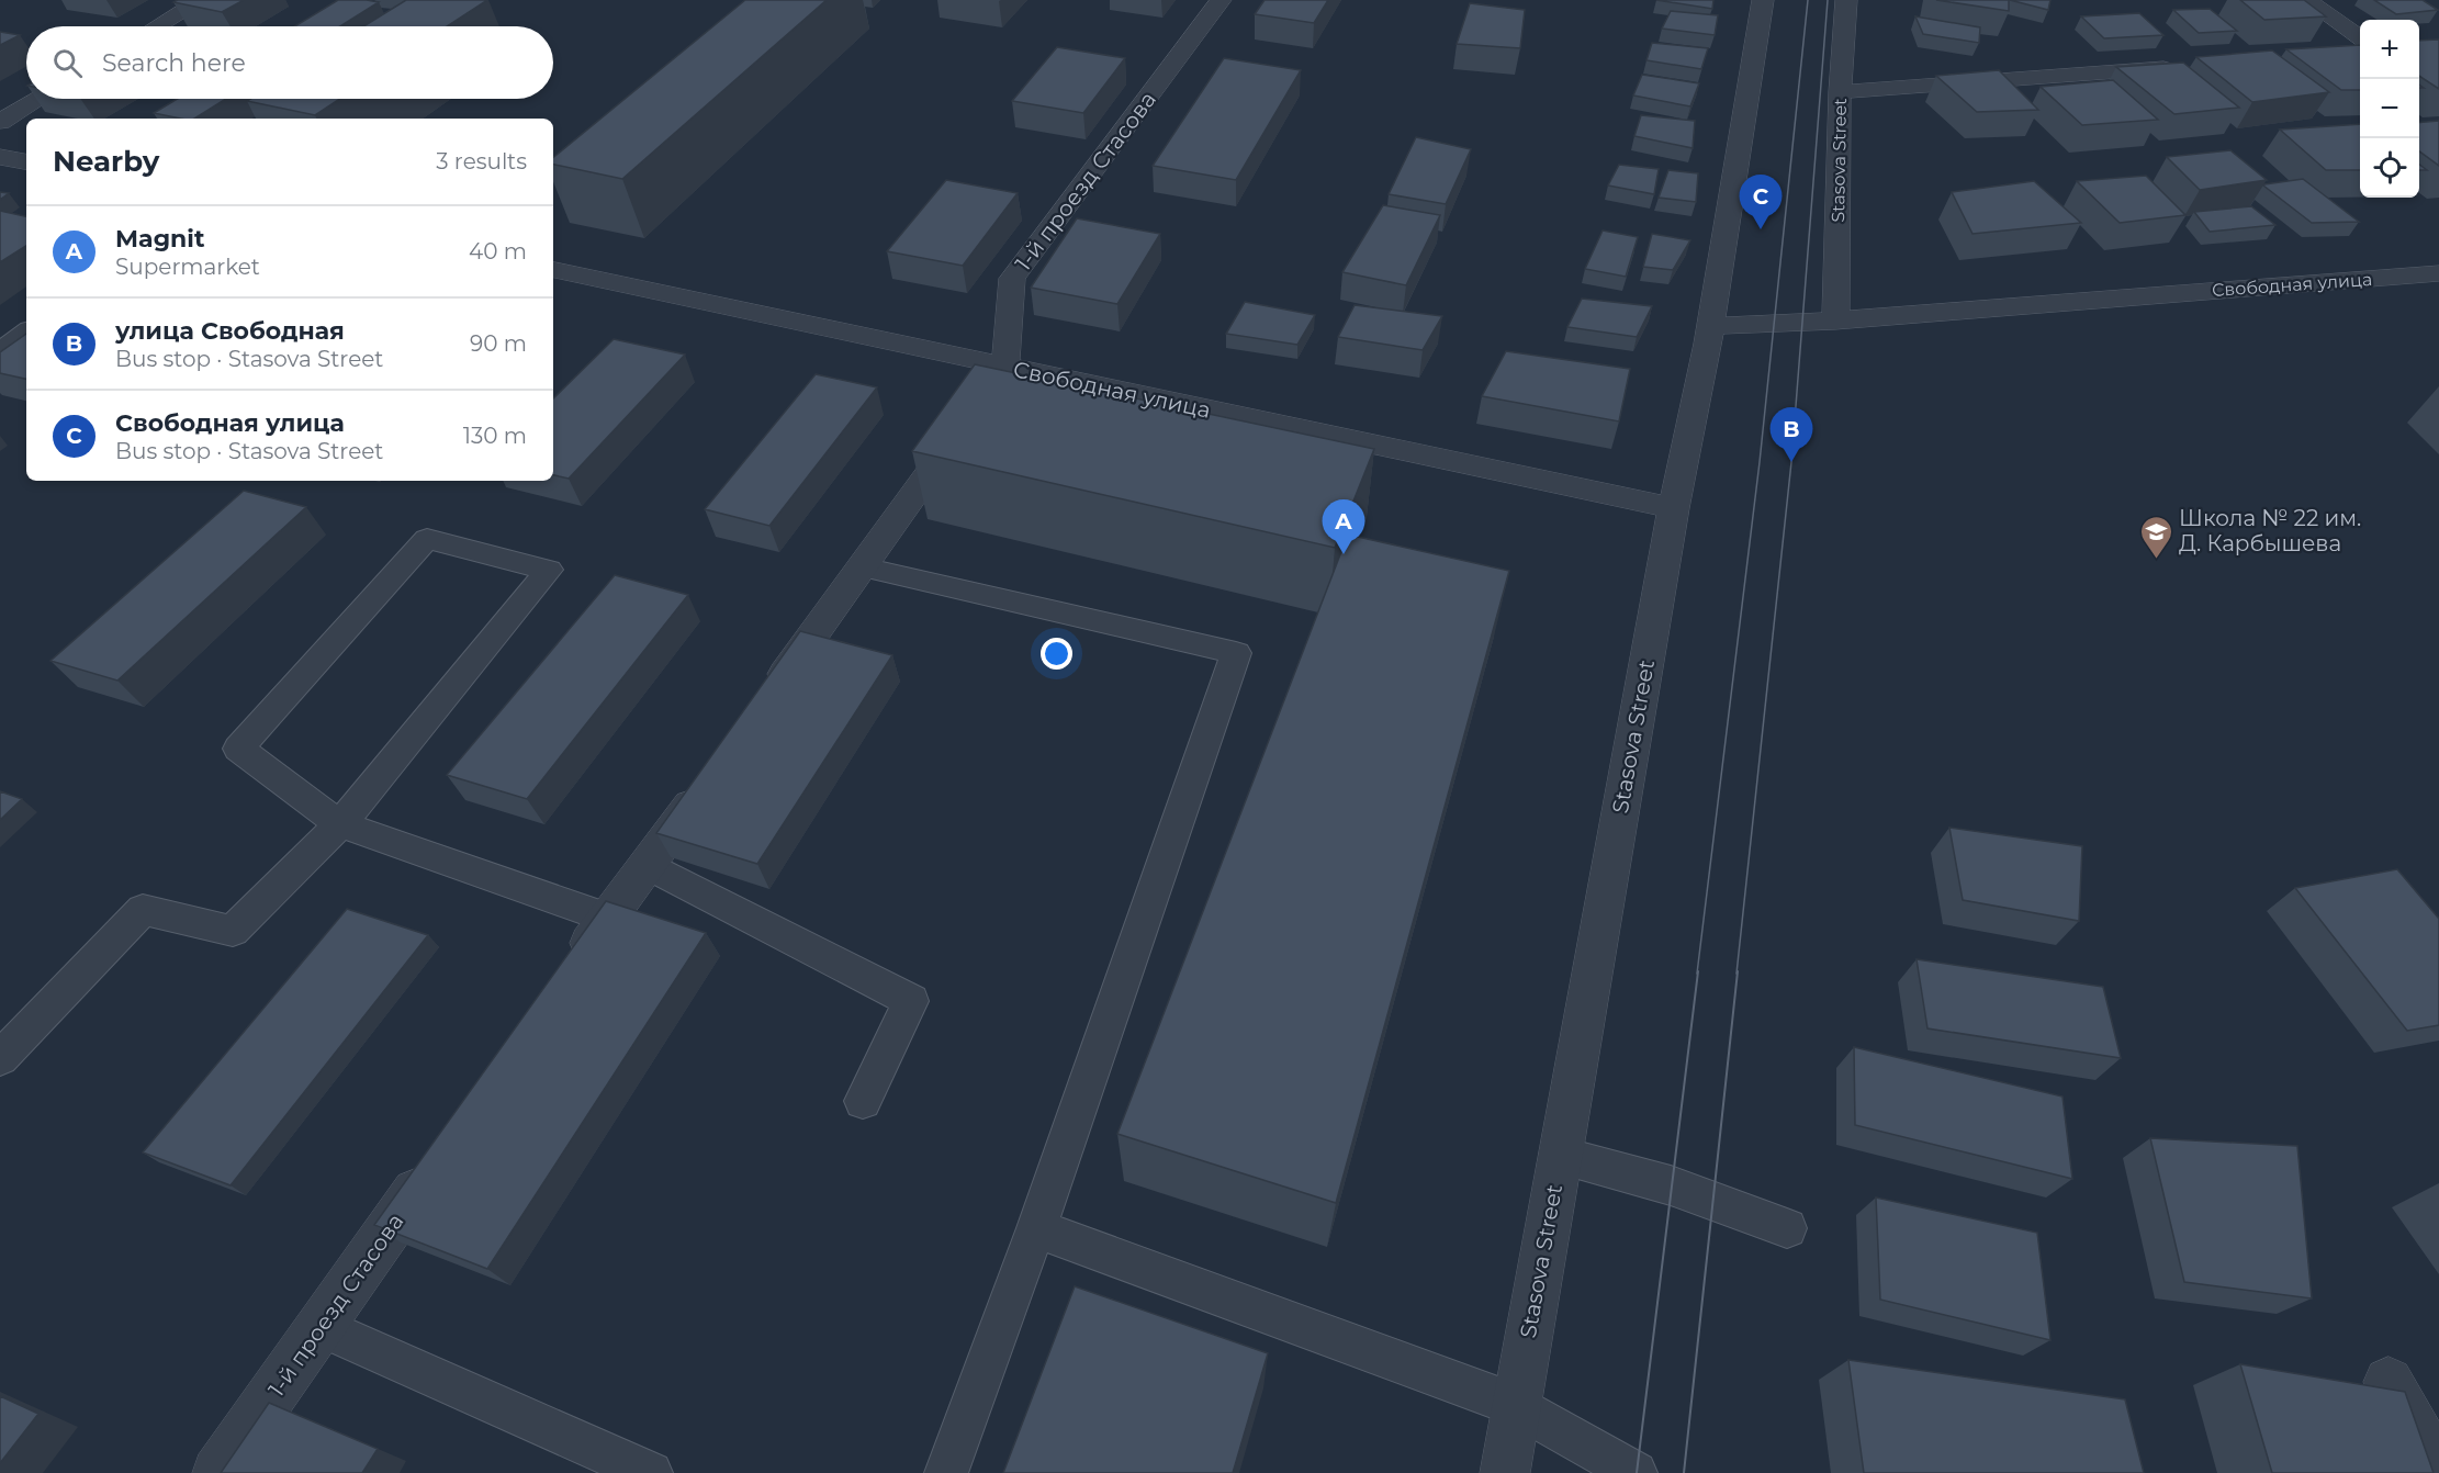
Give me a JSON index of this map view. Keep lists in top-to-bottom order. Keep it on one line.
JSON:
{"streets":{"street":["Stasova Street","1-й проезд Стасова","Свободная улица"]},"crossings":[["Stasova Street","Свободная улица"],["1-й проезд Стасова","Свободная улица"]],"places":{"school or university":["Школа № 22 им. Д. Карбышева"]},"page":{"map_buttons":["+","−"],"search":"Search here","heading":["Nearby","3 results"],"pins":["C","B","A"],"list":[{"mark":"A","name":"Magnit","note":"Supermarket","value":"40 m"},{"mark":"B","name":"улица Свободная","note":"Bus stop · Stasova Street","value":"90 m"},{"mark":"C","name":"Свободная улица","note":"Bus stop · Stasova Street","value":"130 m"}]}}
